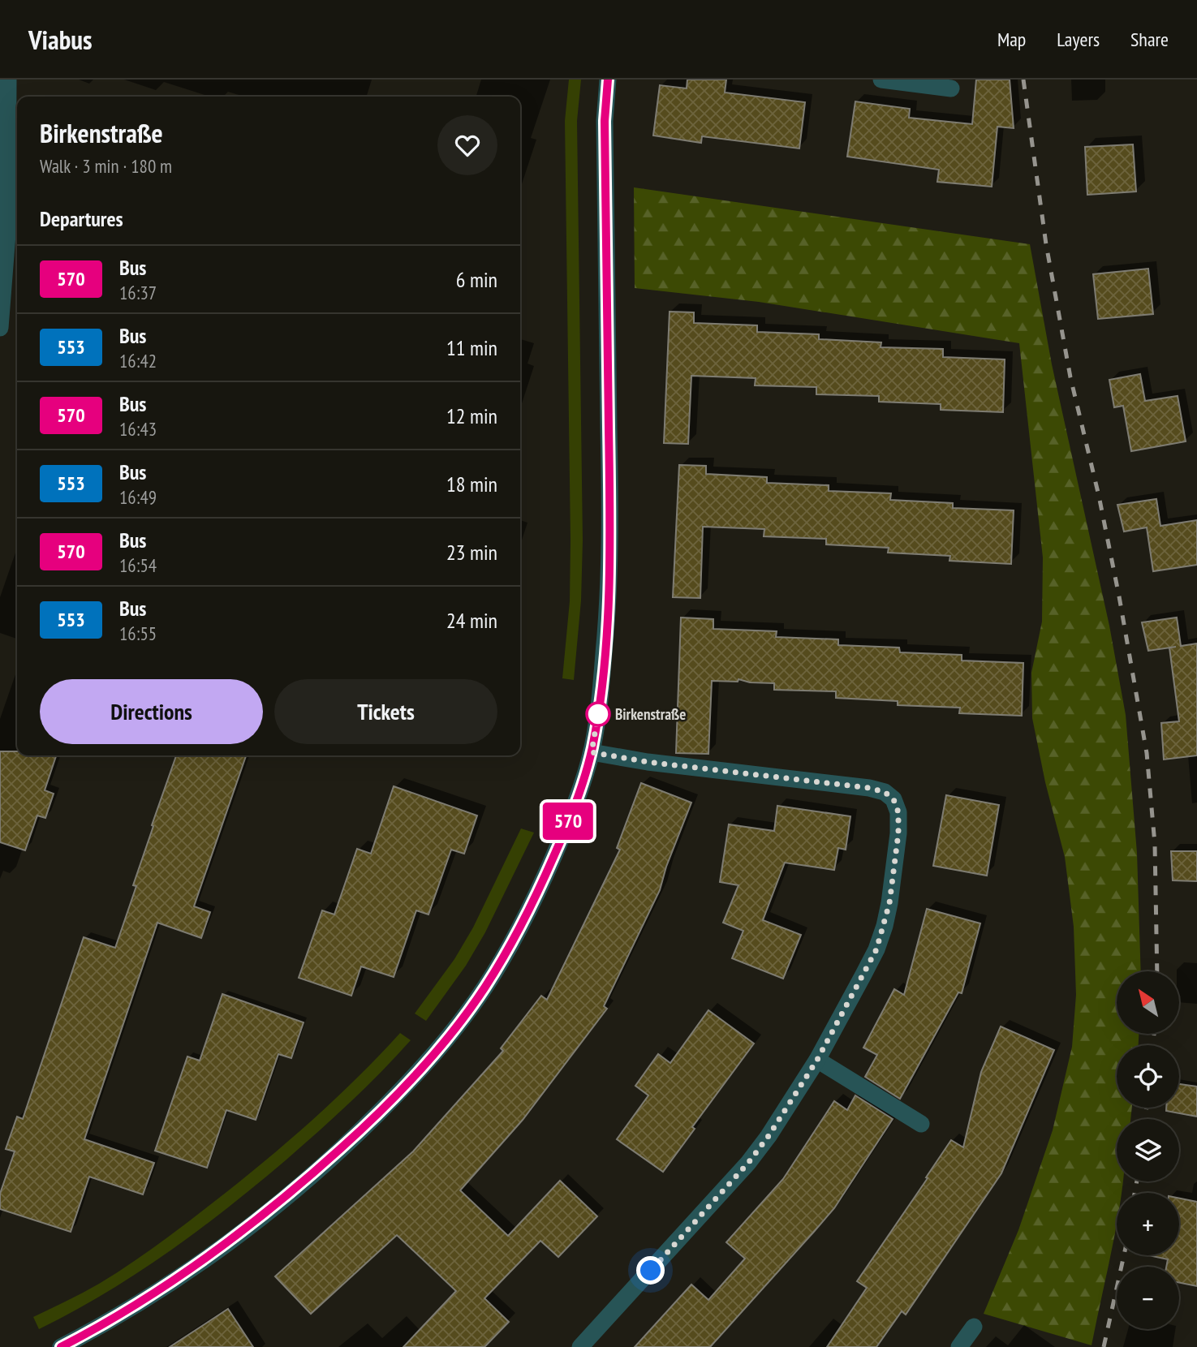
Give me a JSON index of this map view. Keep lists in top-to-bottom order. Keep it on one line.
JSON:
{"places":["Birkenstraße"],"lines":["bus line 570"],"north":"top left","page":{"header":"Viabus","nav":["Map","Layers","Share"],"on_map":"570","heading":[["Birkenstraße","Walk · 3 min · 180 m"],"Departures"],"list":[{"mark":"570","name":"Bus","note":"16:37","value":"6 min"},{"mark":"553","name":"Bus","note":"16:42","value":"11 min"},{"mark":"570","name":"Bus","note":"16:43","value":"12 min"},{"mark":"553","name":"Bus","note":"16:49","value":"18 min"},{"mark":"570","name":"Bus","note":"16:54","value":"23 min"},{"mark":"553","name":"Bus","note":"16:55","value":"24 min"}],"buttons":["Directions","Tickets"],"map_buttons":["+","−"]}}
